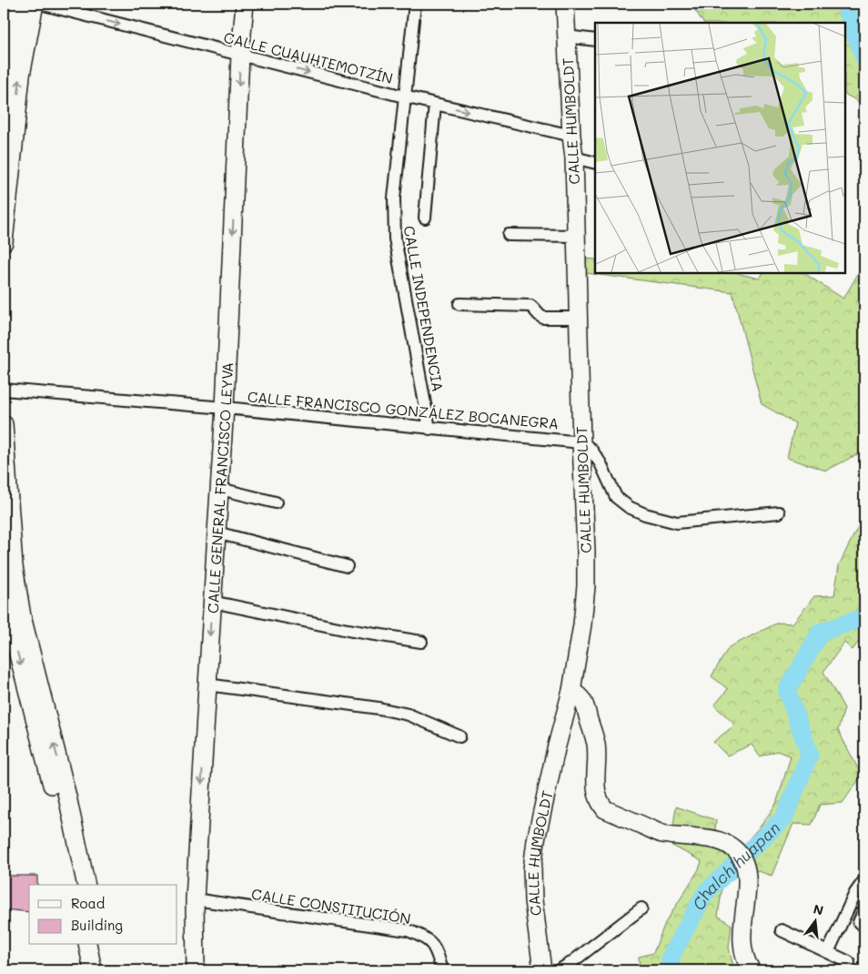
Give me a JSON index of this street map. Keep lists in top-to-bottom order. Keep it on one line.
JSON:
{"streets":{"street":["CALLE CUAUHTEMOTZÍN","CALLE HUMBOLDT","CALLE INDEPENDENCIA","CALLE FRANCISCO GONZÁLEZ BOCANEGRA","CALLE GENERAL FRANCISCO LEYVA","CALLE CONSTITUCIÓN"]},"crossings":[["CALLE CUAUHTEMOTZÍN","CALLE HUMBOLDT"],["CALLE CUAUHTEMOTZÍN","CALLE INDEPENDENCIA"],["CALLE CUAUHTEMOTZÍN","CALLE GENERAL FRANCISCO LEYVA"],["CALLE HUMBOLDT","CALLE FRANCISCO GONZÁLEZ BOCANEGRA"],["CALLE INDEPENDENCIA","CALLE FRANCISCO GONZÁLEZ BOCANEGRA"],["CALLE FRANCISCO GONZÁLEZ BOCANEGRA","CALLE GENERAL FRANCISCO LEYVA"],["CALLE GENERAL FRANCISCO LEYVA","CALLE CONSTITUCIÓN"]],"one_way":["CALLE CUAUHTEMOTZÍN"],"water":["Chalchihuapan"],"legend":["Road","Building"],"north":"top"}
